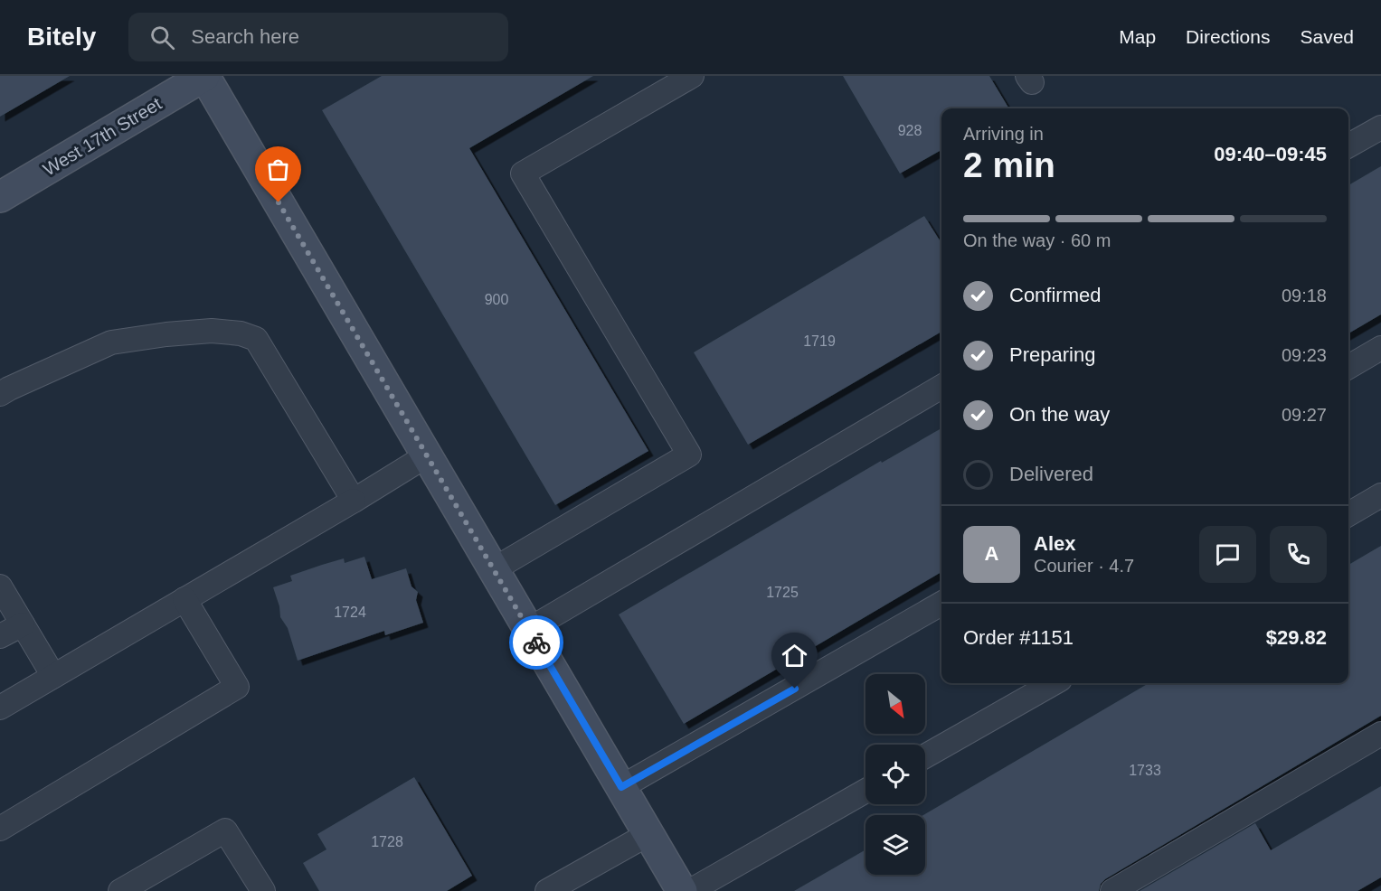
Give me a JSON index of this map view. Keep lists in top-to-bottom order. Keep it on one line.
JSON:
{"streets":{"street":["West 17th Street"]},"house_numbers":["928","900","1719","1725","1724","1733","1728"],"north":"bottom right","page":{"header":"Bitely","search":"Search here","nav":["Map","Directions","Saved"],"heading":["2 min","Arriving in","09:40–09:45"],"panel":["Alex","Courier · 4.7","Order #1151","$29.82"],"bar":"On the way · 60 m","list":[["Confirmed","09:18"],["Preparing","09:23"],["On the way","09:27"],"Delivered"],"round":"A"}}
